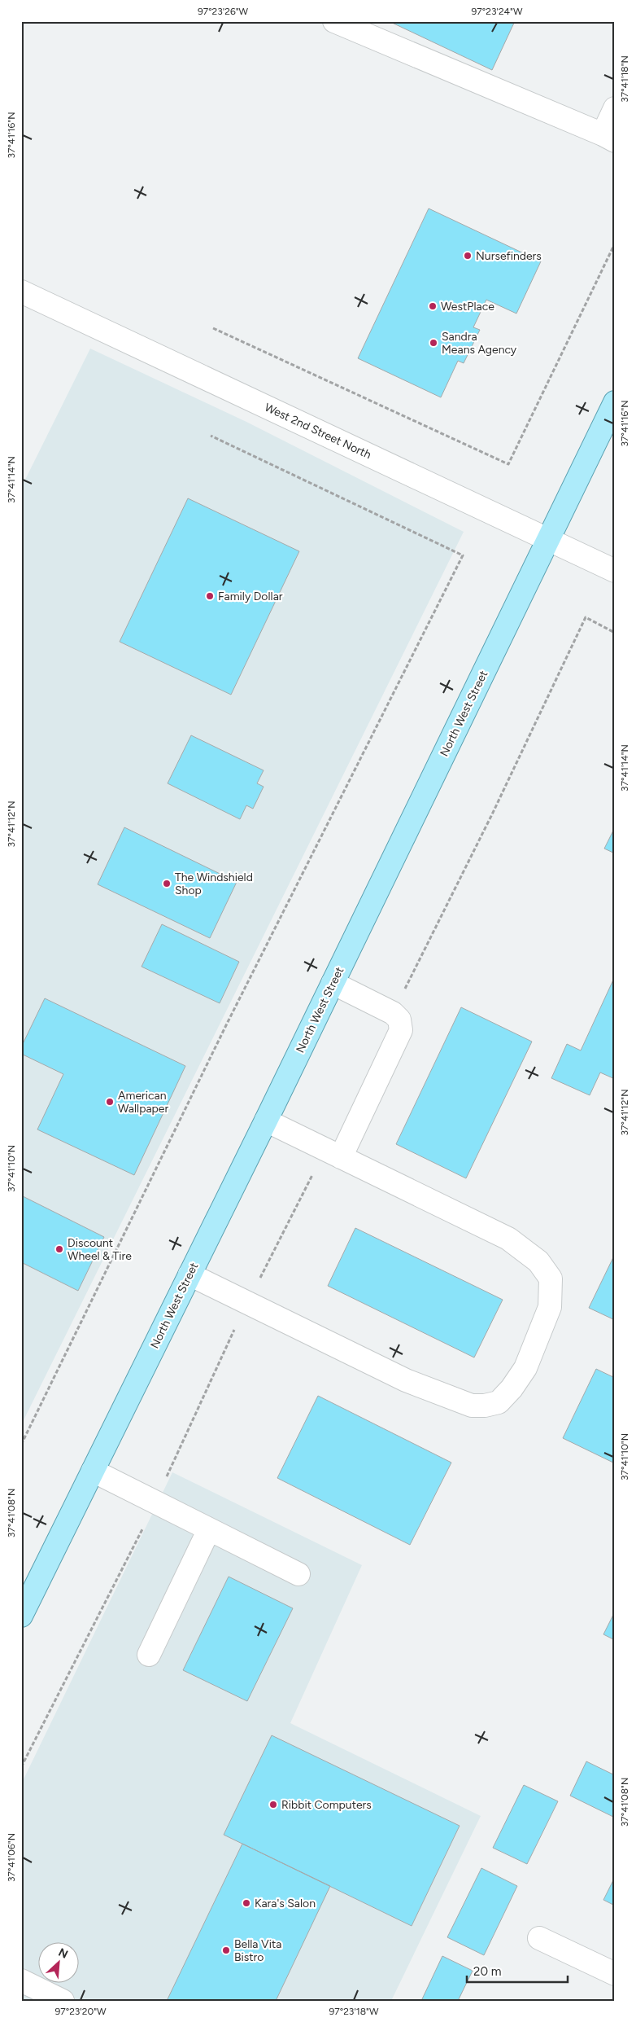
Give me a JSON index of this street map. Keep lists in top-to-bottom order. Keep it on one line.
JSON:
{"streets":{"main road":["North West Street"],"street":["West 2nd Street North"]},"crossings":[["West 2nd Street North","North West Street"]],"places":["Nursefinders","WestPlace","Sandra Means Agency","Family Dollar","The Windshield Shop","American Wallpaper","Discount Wheel & Tire","Ribbit Computers","Kara's Salon","Bella Vita Bistro"],"scale_bar":"20 m","north":"top right","coordinates":["97°23'26\"W","97°23'24\"W","37°41'18\"N","37°41'16\"N","37°41'14\"N","37°41'12\"N","37°41'10\"N","37°41'08\"N","37°41'06\"N","97°23'20\"W","97°23'18\"W"]}
